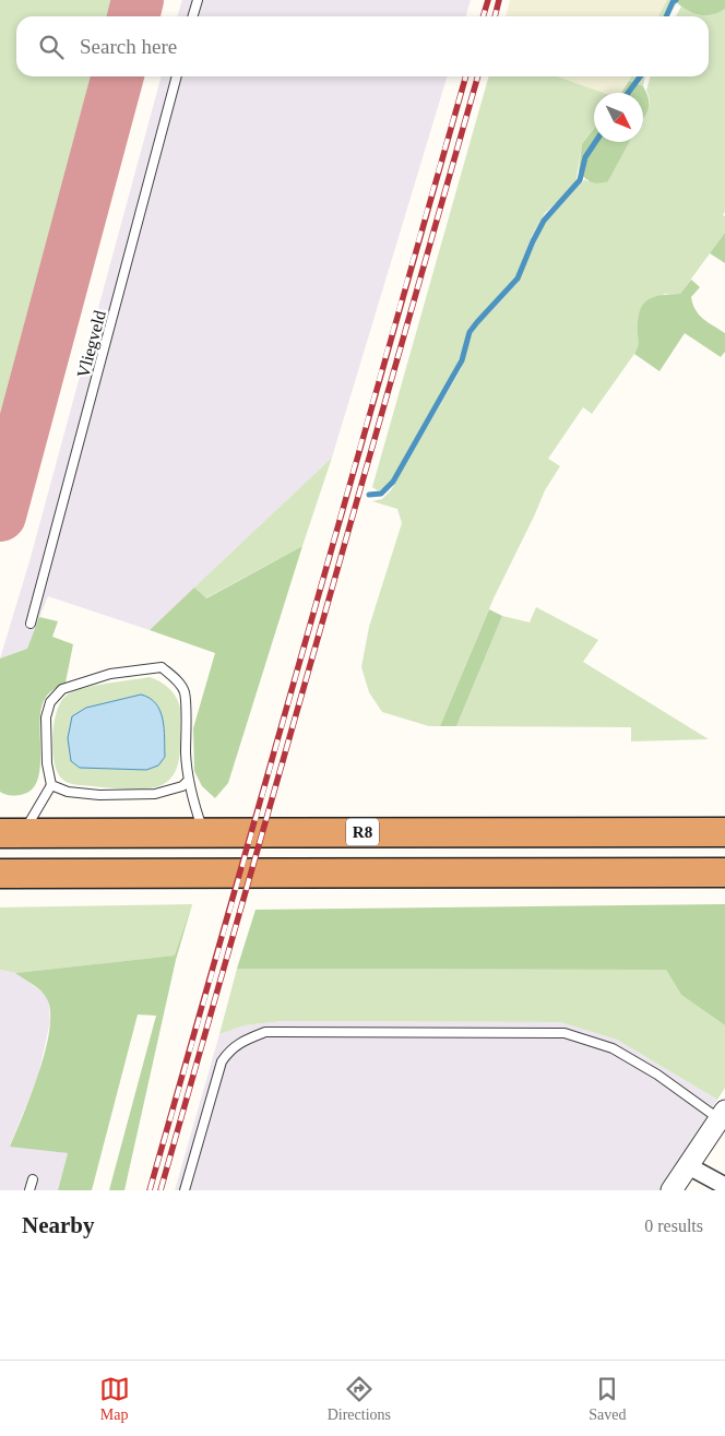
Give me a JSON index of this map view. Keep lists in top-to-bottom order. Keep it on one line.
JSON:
{"streets":{"highway":["R8"],"lane":["Vliegveld"]},"north":"bottom right","page":{"search":"Search here","heading":["Nearby","0 results"],"nav":["Map","Directions","Saved"]}}
